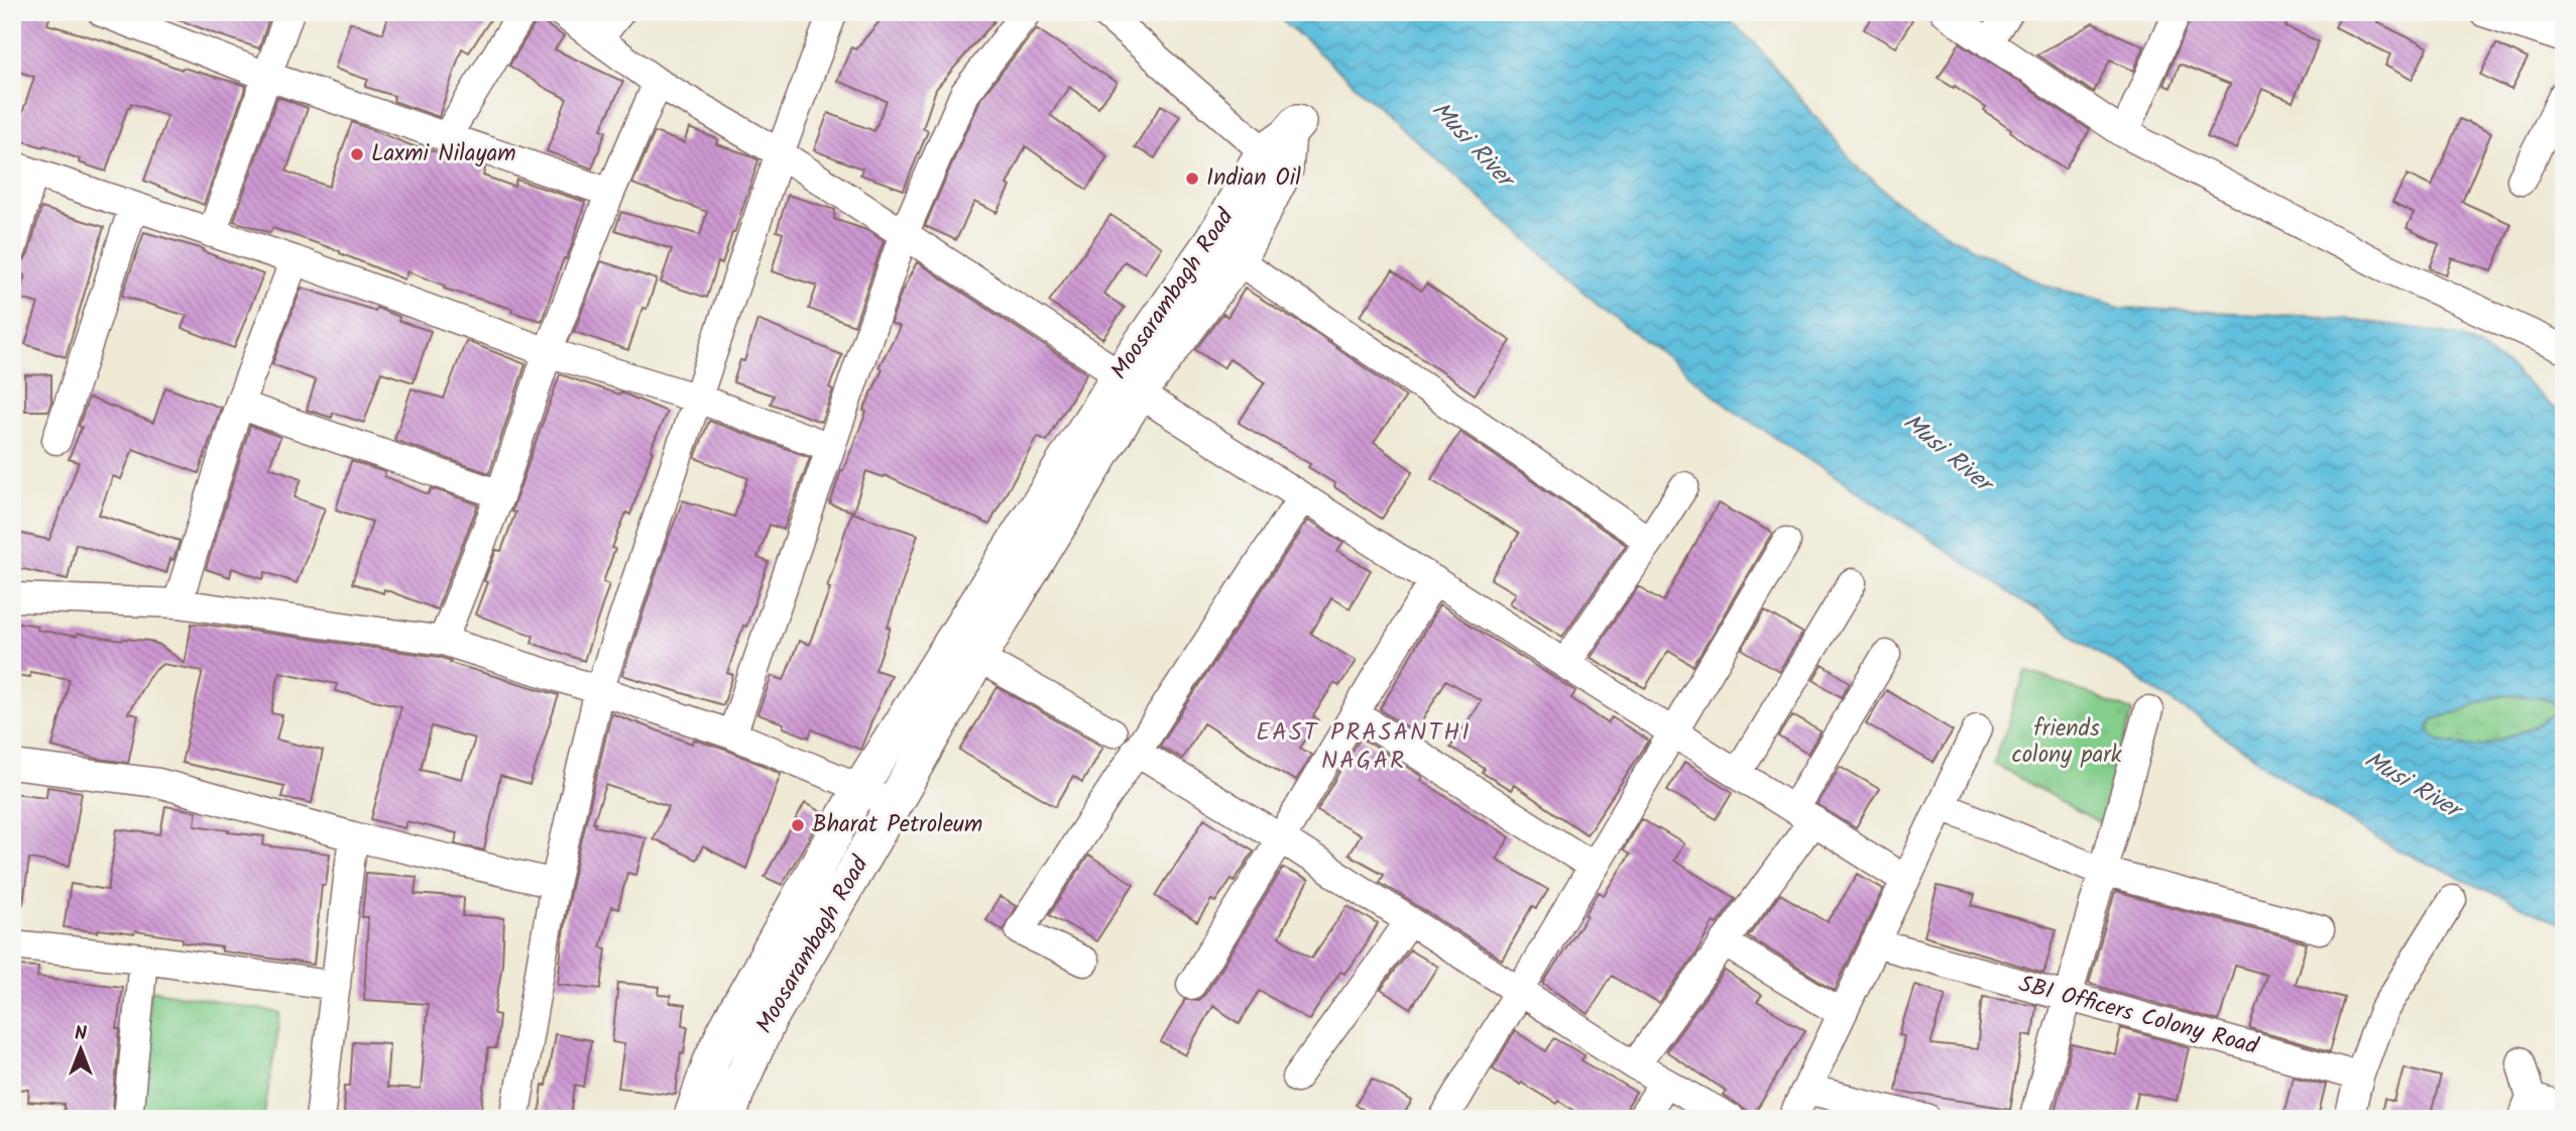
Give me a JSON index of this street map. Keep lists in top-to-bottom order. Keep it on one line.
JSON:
{"streets":{"main road":["Moosarambagh Road"],"street":["SBI Officers Colony Road"]},"districts":["EAST PRASANTHI NAGAR"],"water":["Musi River"],"parks":["friends colony park"],"places":["Laxmi Nilayam","Indian Oil","Bharat Petroleum"],"north":"top"}
